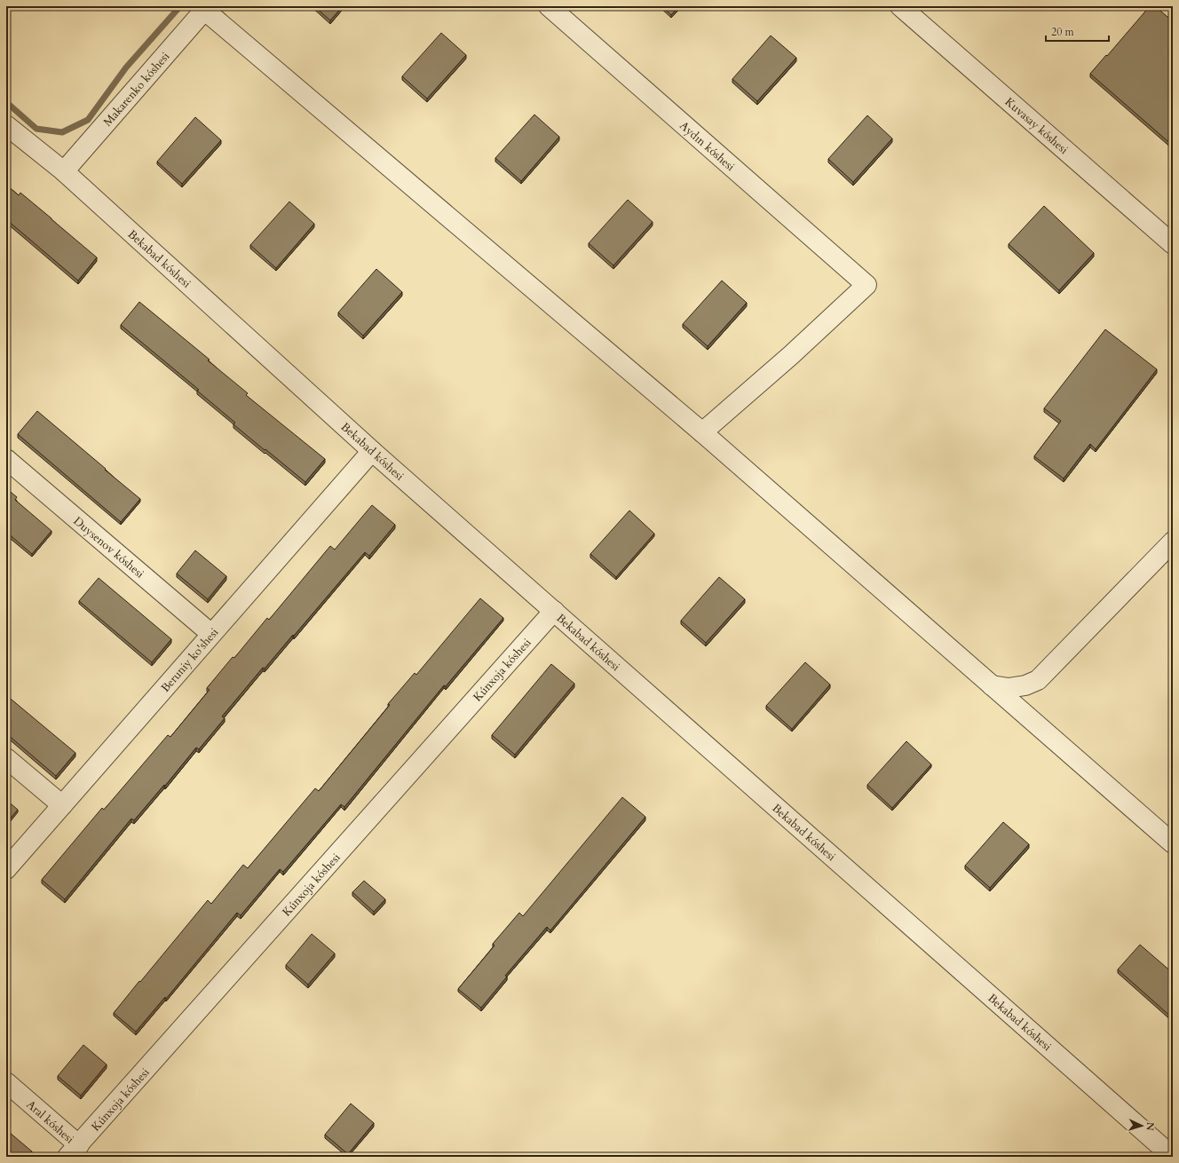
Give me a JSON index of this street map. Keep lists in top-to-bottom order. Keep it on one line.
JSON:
{"streets":{"street":["Makarenko kóshesi","Kuvasay kóshesi","Aydın kóshesi","Bekabad kóshesi","Duysenov kóshesi","Beruniy ko'shesi","Kúnxoja kóshesi","Aral kóshesi"]},"crossings":[["Makarenko kóshesi","Bekabad kóshesi"],["Bekabad kóshesi","Beruniy ko'shesi"],["Bekabad kóshesi","Kúnxoja kóshesi"],["Duysenov kóshesi","Beruniy ko'shesi"],["Kúnxoja kóshesi","Aral kóshesi"]],"scale_bar":"20 m","north":"right"}
